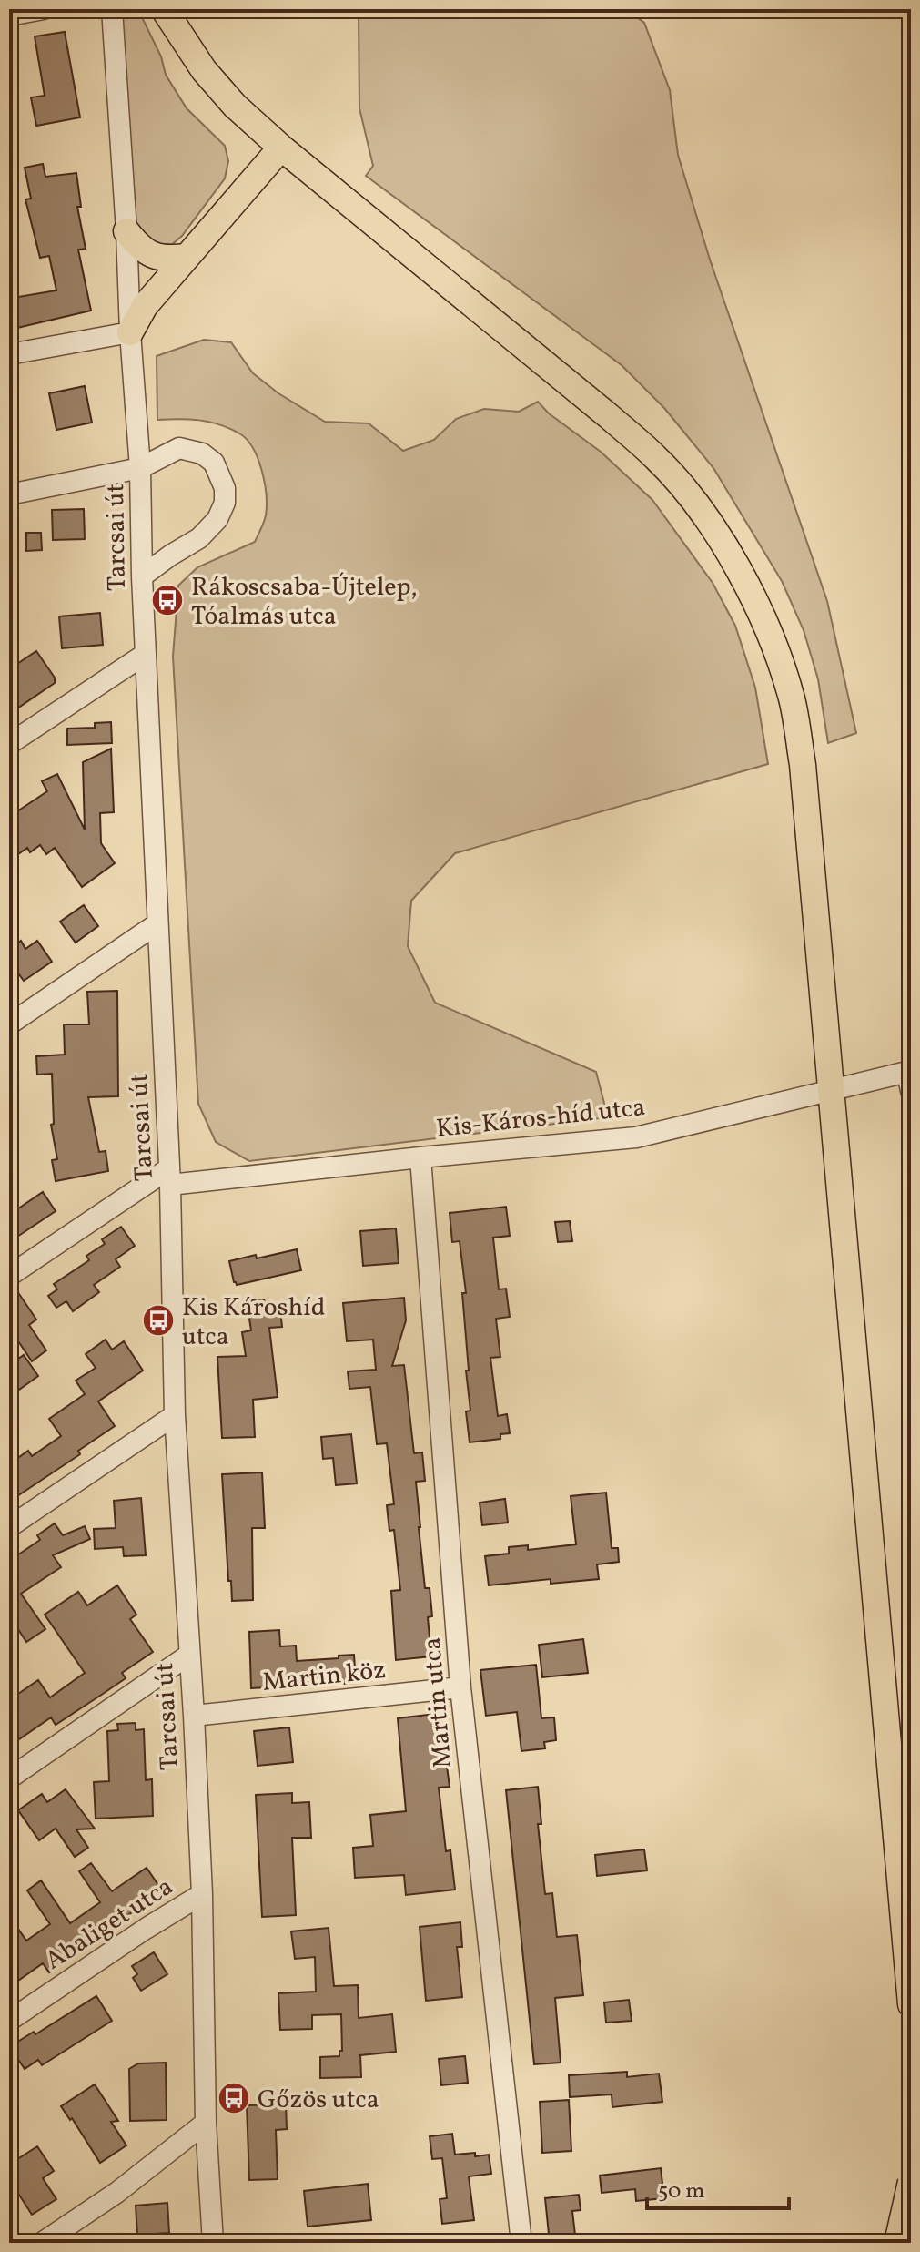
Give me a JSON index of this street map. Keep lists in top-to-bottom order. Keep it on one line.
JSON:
{"streets":{"street":["Tarcsai út","Kis-Káros-híd utca","Martin köz","Martin utca","Abaliget utca"]},"crossings":[["Tarcsai út","Kis-Káros-híd utca"],["Tarcsai út","Martin köz"],["Tarcsai út","Abaliget utca"],["Kis-Káros-híd utca","Martin utca"],["Martin köz","Martin utca"]],"places":{"bus stop":["Rákoscsaba-Újtelep, Tóalmás utca","Kis Károshíd utca","Gőzös utca"]},"scale_bar":"50 m"}
